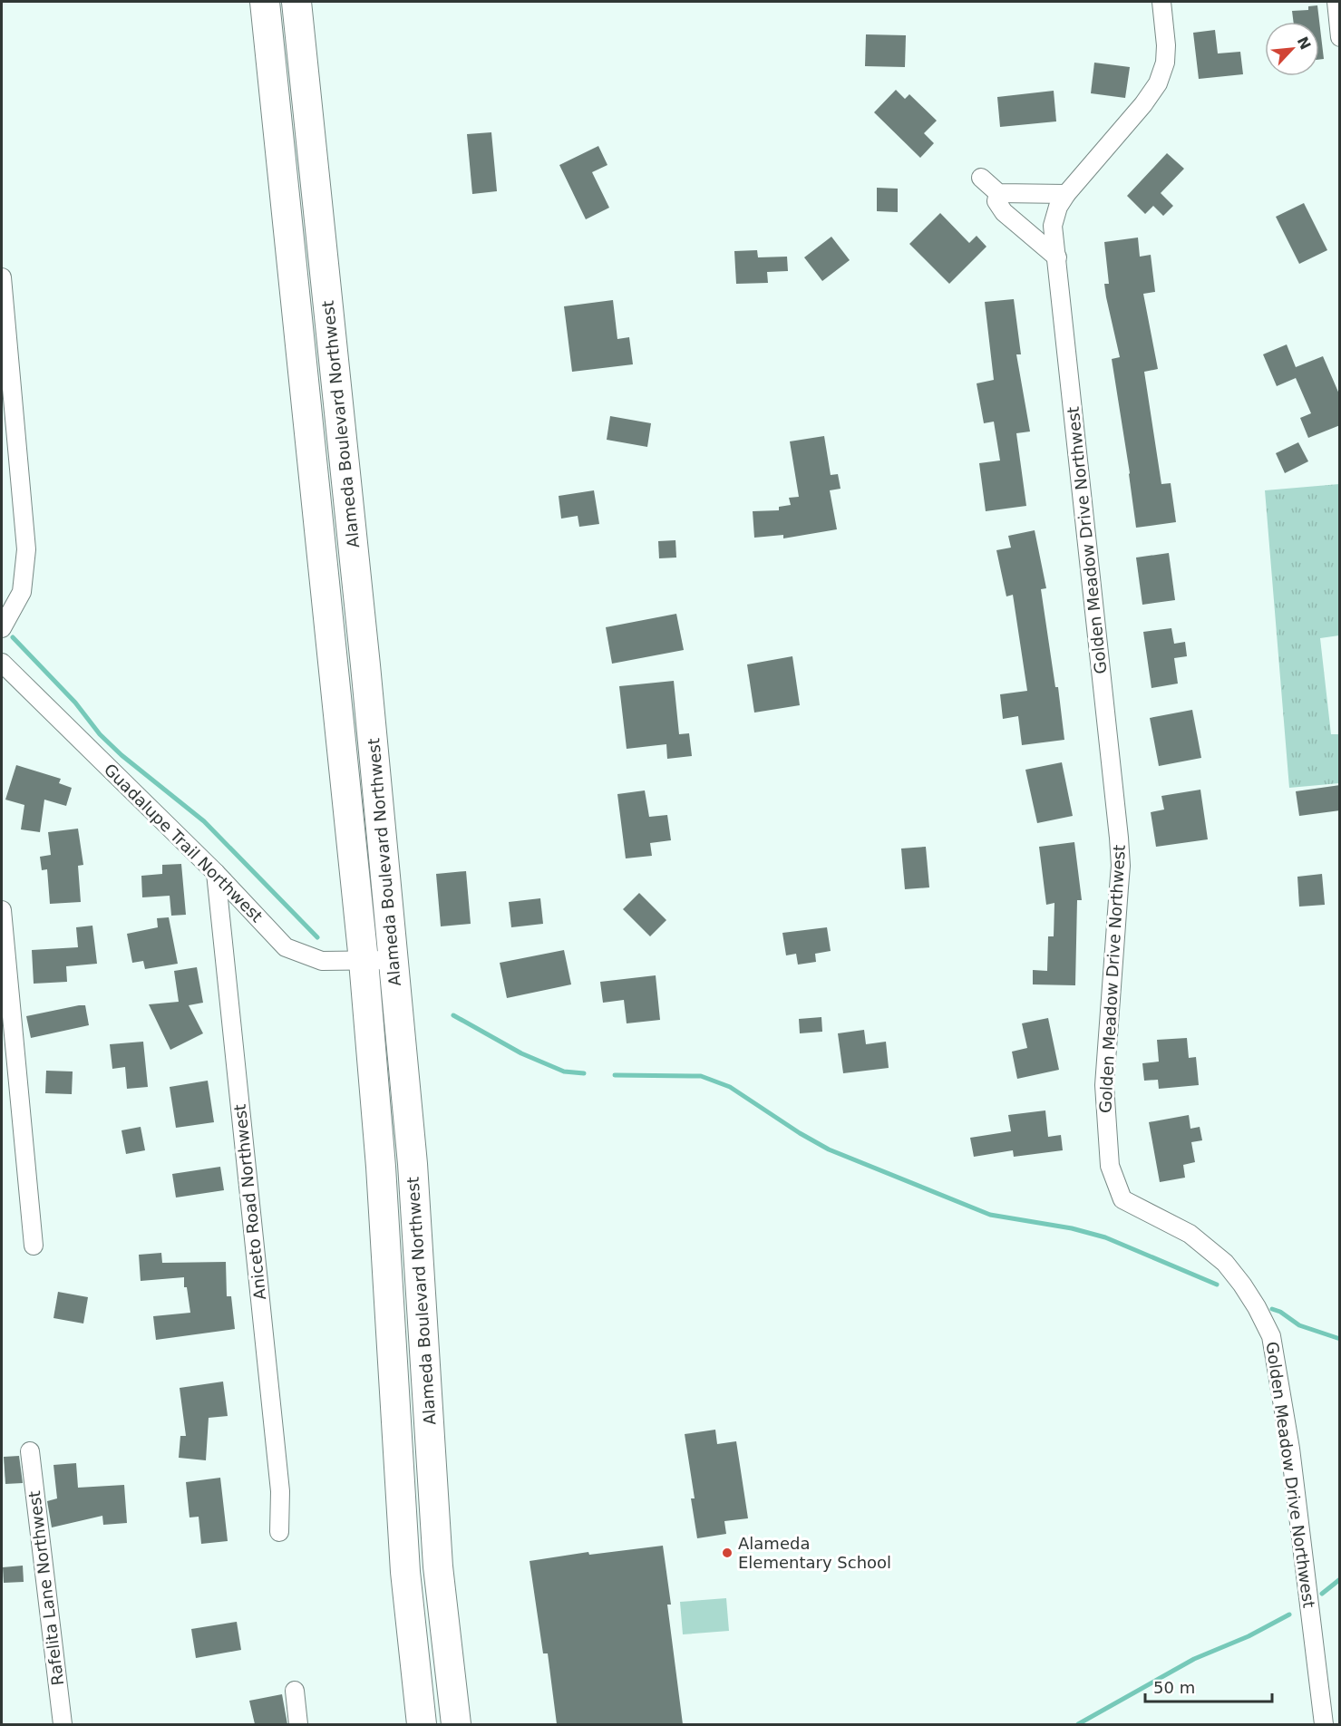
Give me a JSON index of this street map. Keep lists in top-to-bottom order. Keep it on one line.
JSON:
{"streets":{"main road":["Alameda Boulevard Northwest"],"street":["Golden Meadow Drive Northwest","Guadalupe Trail Northwest","Aniceto Road Northwest","Rafelita Lane Northwest"]},"crossings":[["Alameda Boulevard Northwest","Guadalupe Trail Northwest"],["Guadalupe Trail Northwest","Aniceto Road Northwest"]],"places":["Alameda Elementary School"],"scale_bar":"50 m","north":"top right"}
